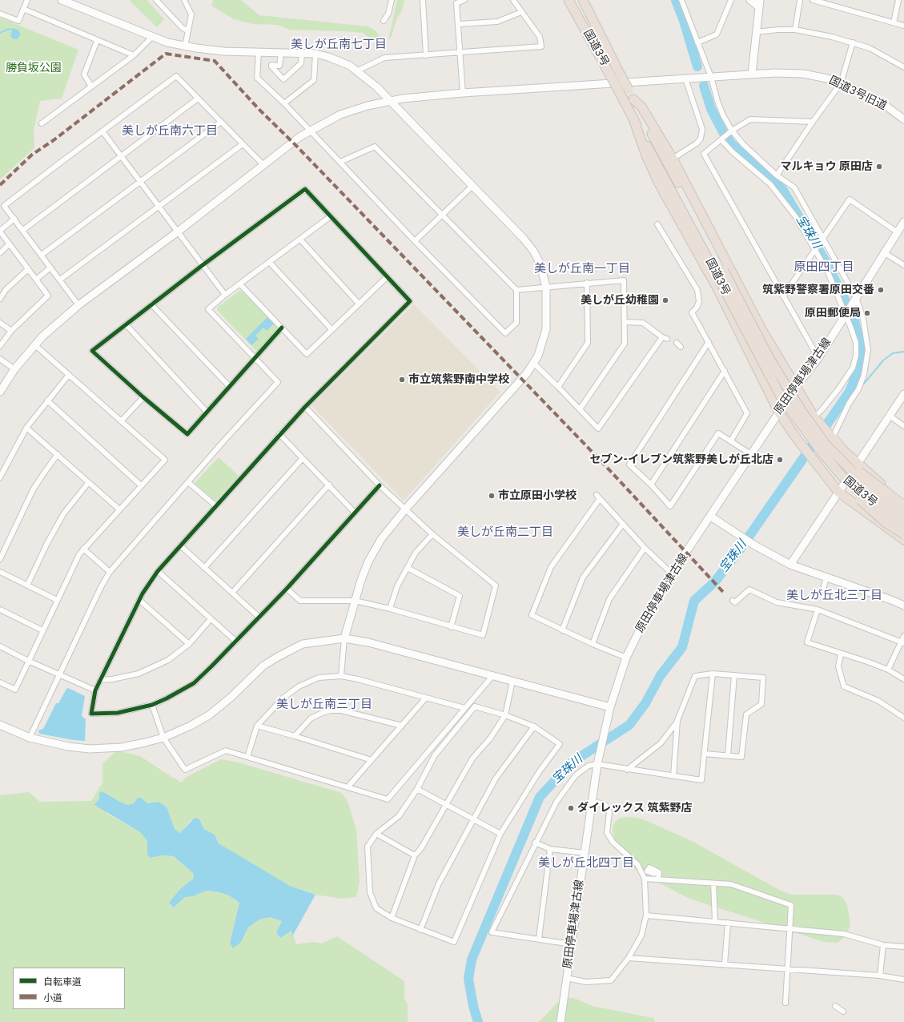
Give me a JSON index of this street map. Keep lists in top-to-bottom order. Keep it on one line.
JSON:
{"streets":{"highway":["国道3号"],"street":["国道3号旧道","原田停車場津古線"]},"districts":["美しが丘南七丁目","美しが丘南六丁目","原田四丁目","美しが丘南一丁目","美しが丘南二丁目","美しが丘北三丁目","美しが丘南三丁目","美しが丘北四丁目"],"water":["宝珠川"],"parks":["勝負坂公園"],"places":["マルキョウ 原田店","筑紫野警察署原田交番","美しが丘幼稚園","原田郵便局","市立筑紫野南中学校","セブン-イレブン筑紫野美しが丘北店","市立原田小学校","ダイレックス 筑紫野店"],"legend":["自転車道","小道"]}
